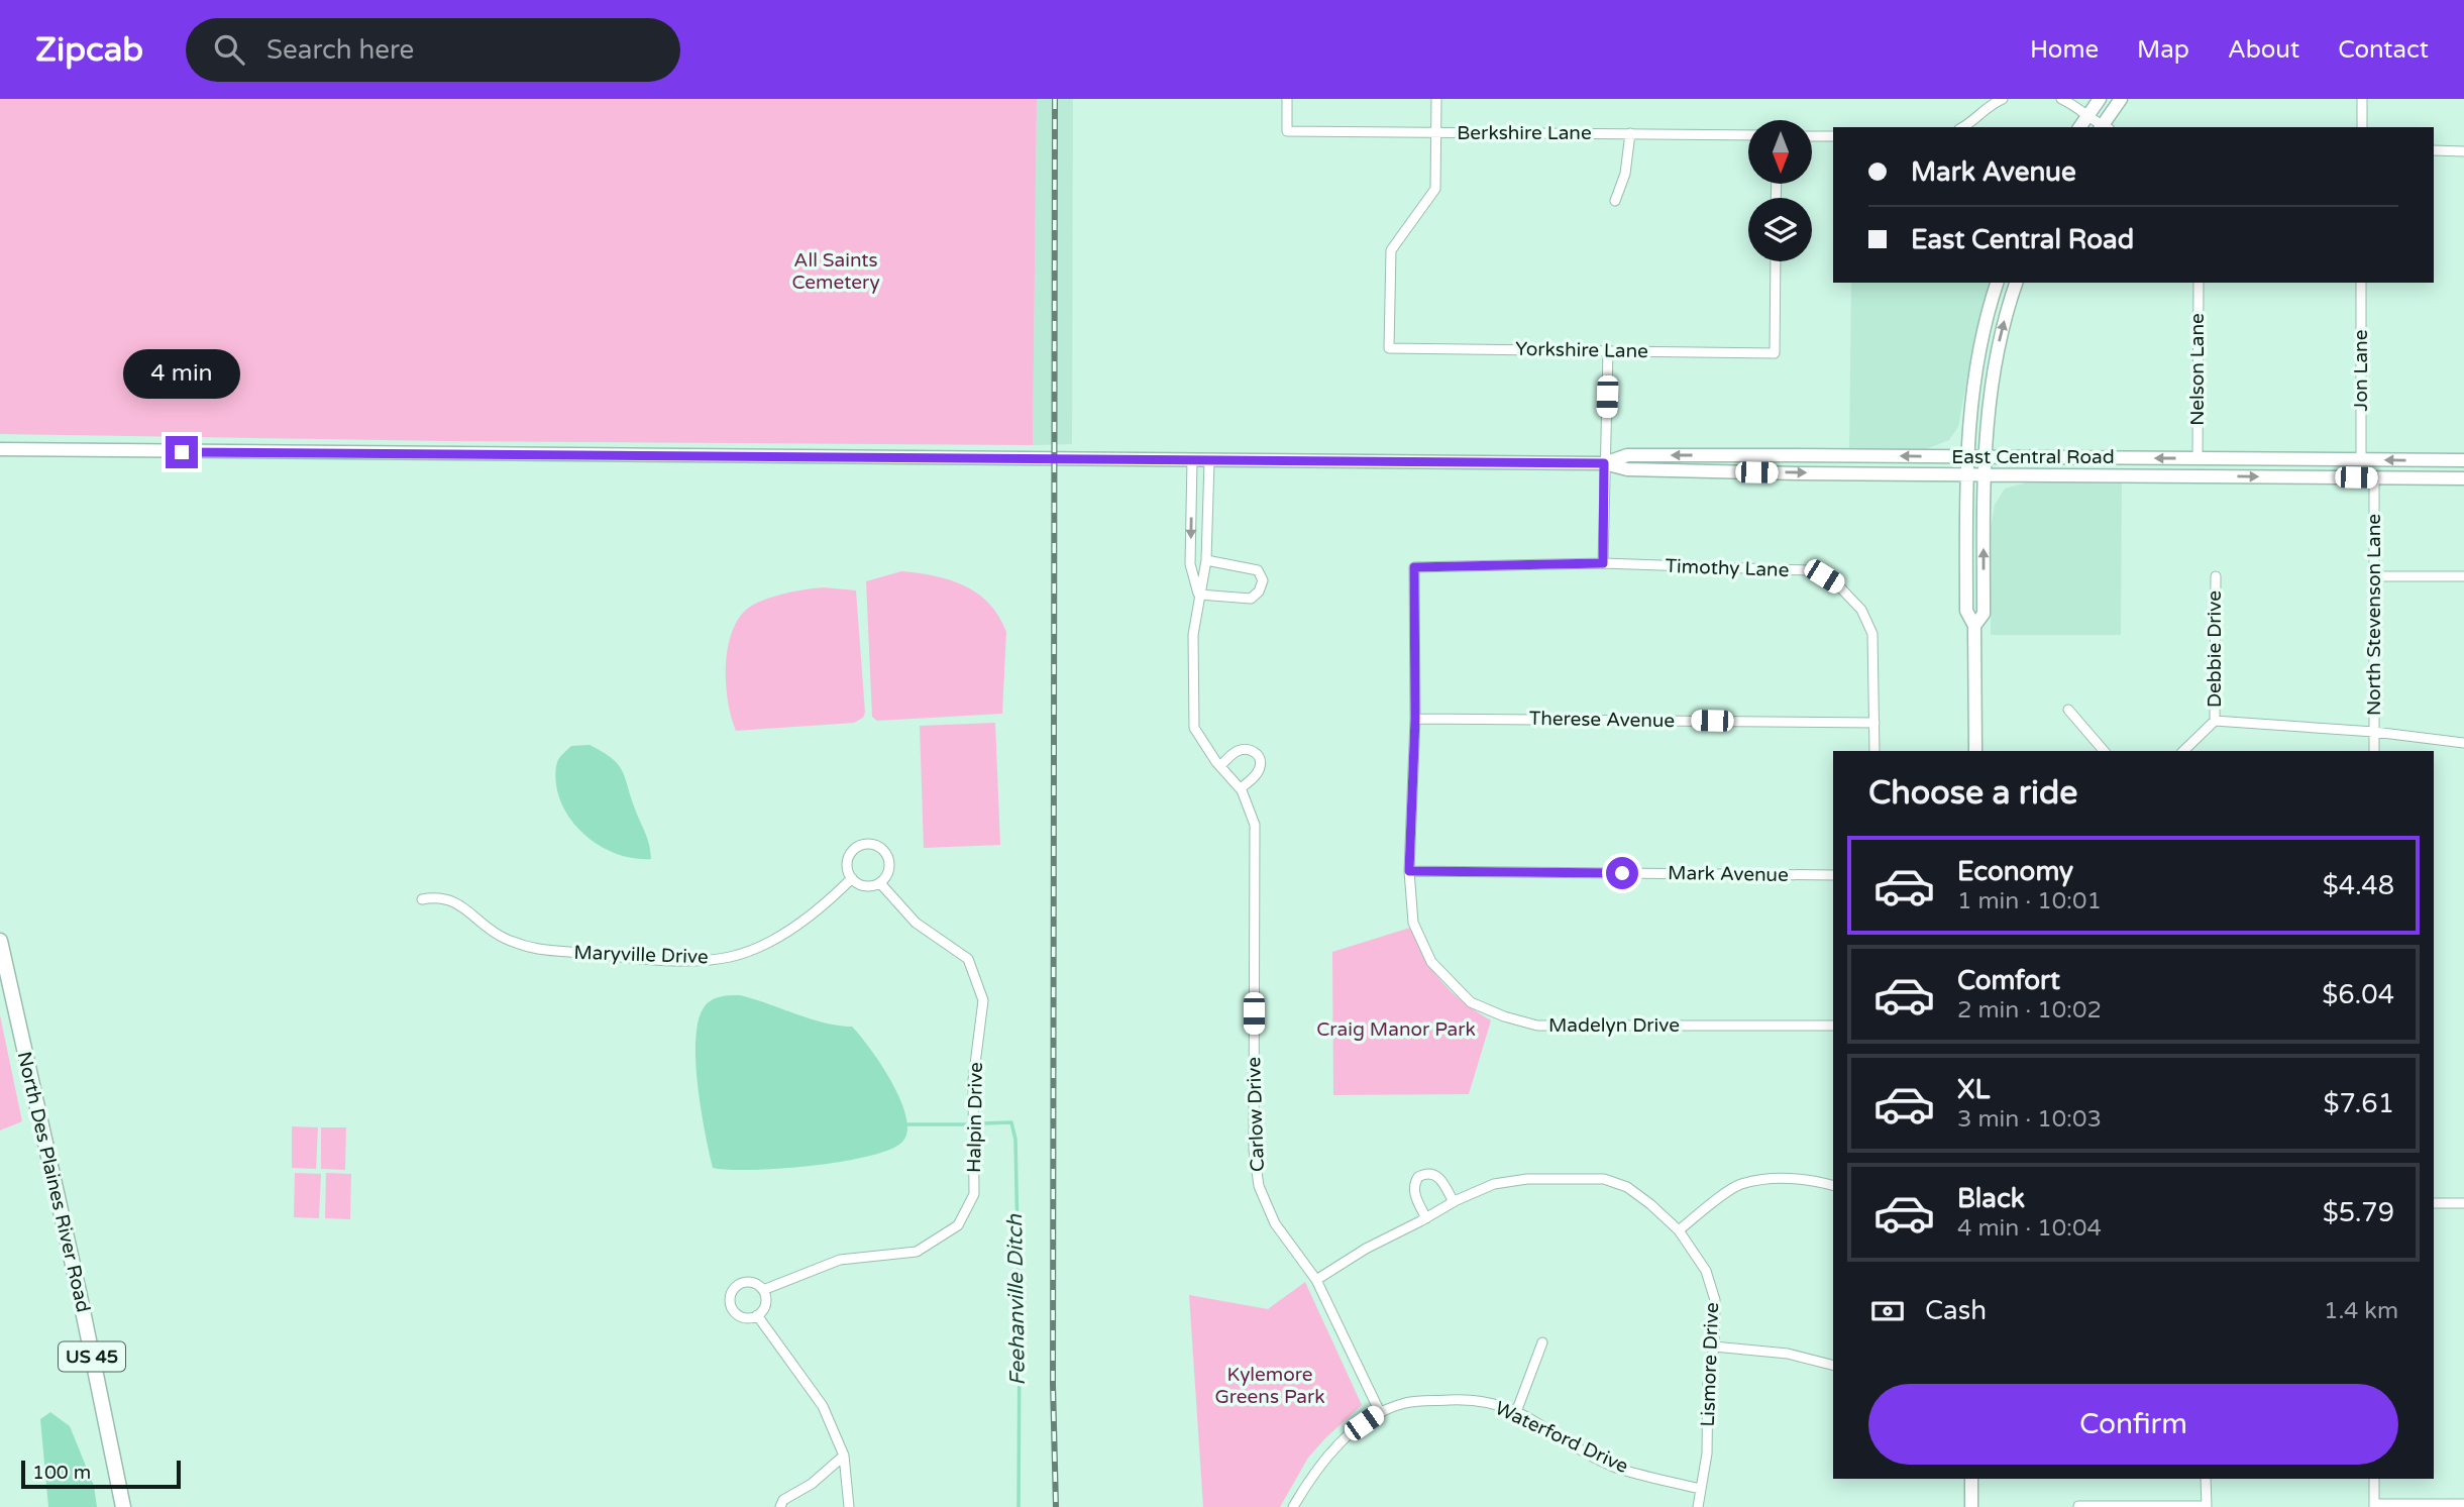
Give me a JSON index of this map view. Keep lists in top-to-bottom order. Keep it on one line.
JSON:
{"streets":{"main road":["East Central Road","North Des Plaines River Road","US 45"],"street":["Berkshire Lane","Yorkshire Lane","Nelson Lane","Jon Lane","Timothy Lane","North Stevenson Lane","Debbie Drive","Therese Avenue","Mark Avenue","Maryville Drive","Madelyn Drive","Carlow Drive","Halpin Drive","Lismore Drive","Waterford Drive"]},"crossings":[["Berkshire Lane","Yorkshire Lane"],["Nelson Lane","East Central Road"],["Jon Lane","East Central Road"],["East Central Road","North Stevenson Lane"],["East Central Road","Carlow Drive"],["Timothy Lane","Therese Avenue"],["Timothy Lane","Madelyn Drive"],["Therese Avenue","Madelyn Drive"],["Mark Avenue","Madelyn Drive"],["Maryville Drive","Halpin Drive"],["Carlow Drive","Lismore Drive"],["Carlow Drive","Waterford Drive"],["Lismore Drive","Waterford Drive"]],"water":["Feehanville Ditch"],"parks":["All Saints Cemetery","Craig Manor Park","Kylemore Greens Park"],"scale_bar":"100 m","north":"bottom","page":{"header":"Zipcab","search":"Search here","nav":["Home","Map","About","Contact"],"banner":["Mark Avenue","East Central Road"],"bubble":"4 min","heading":"Choose a ride","list":[{"name":"Economy","note":"1 min · 10:01","value":"$4.48"},{"name":"Comfort","note":"2 min · 10:02","value":"$6.04"},{"name":"XL","note":"3 min · 10:03","value":"$7.61"},{"name":"Black","note":"4 min · 10:04","value":"$5.79"}],"pay":["Cash","1.4 km"],"buttons":"Confirm","scale":"100 m"}}
